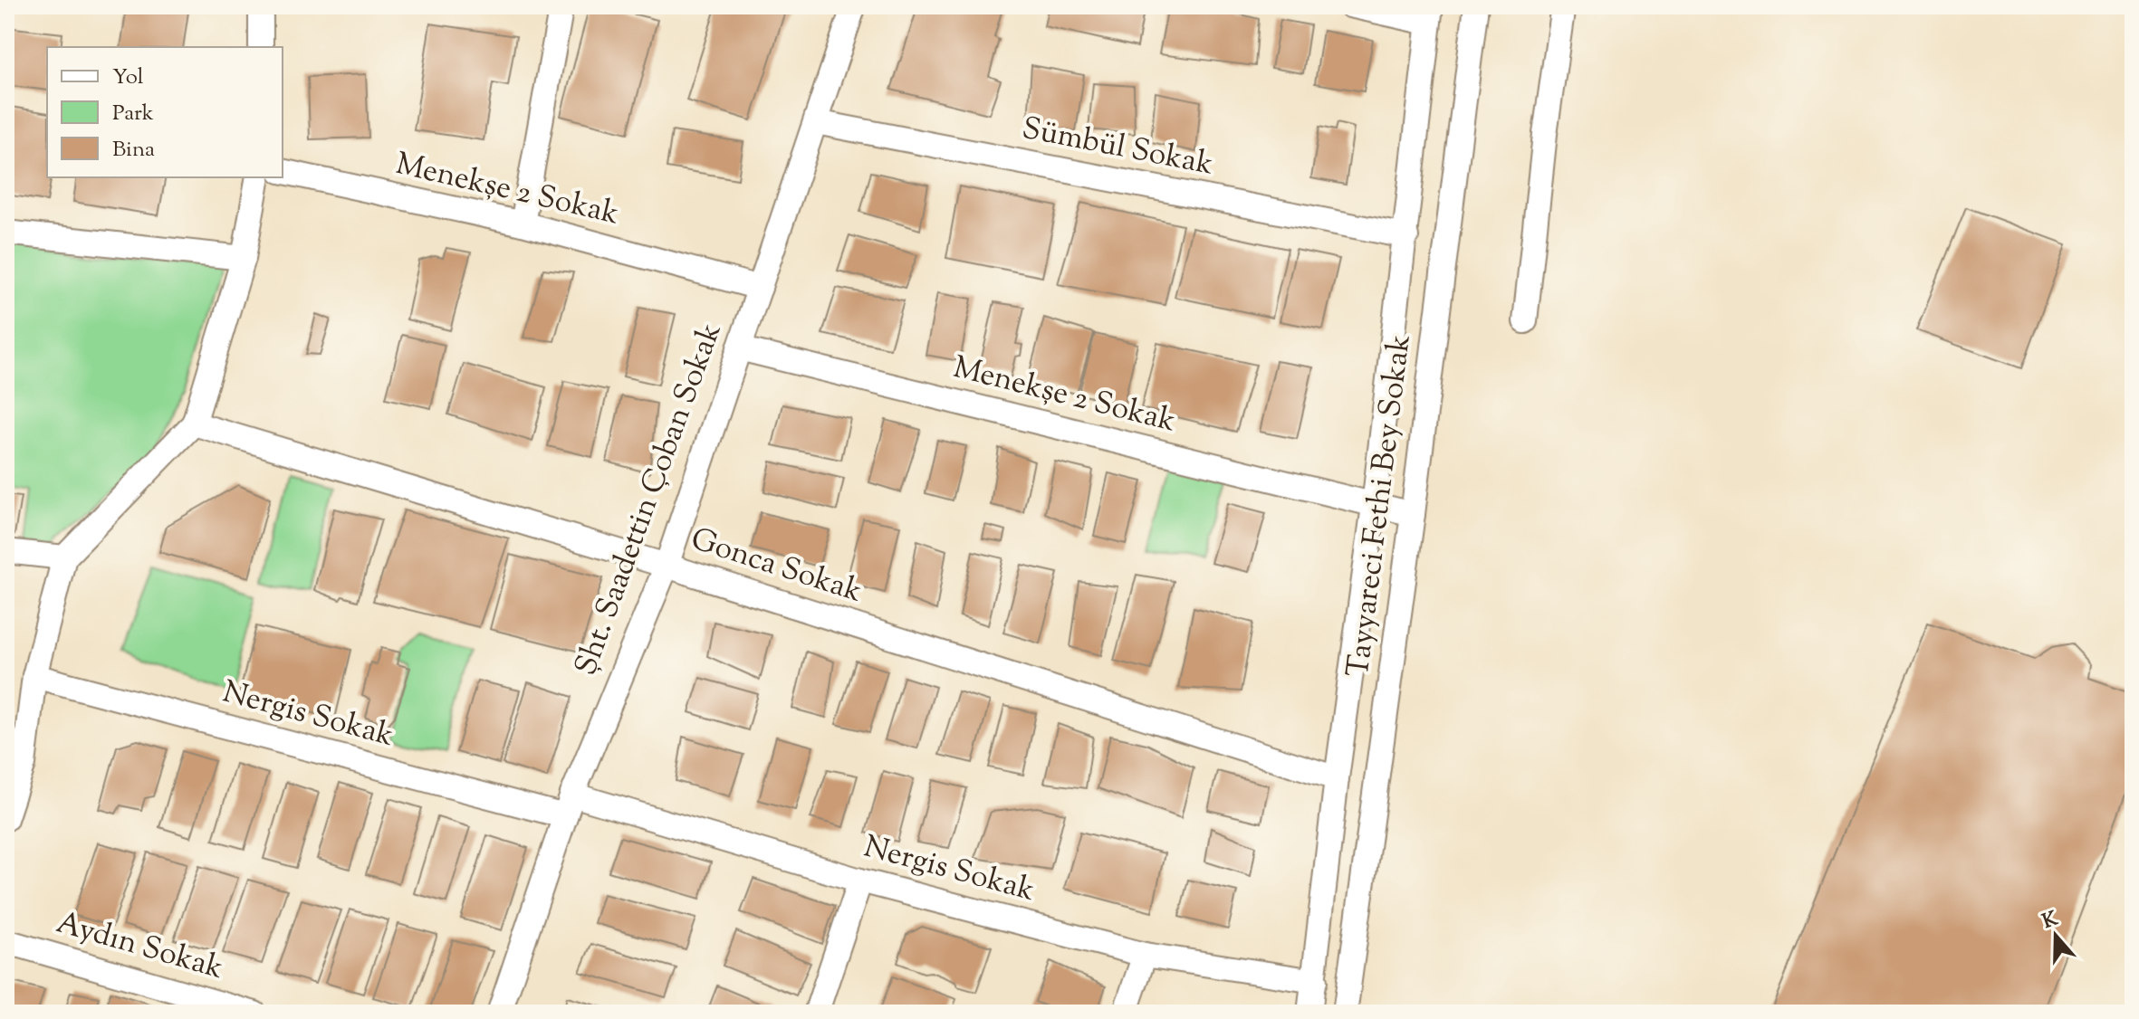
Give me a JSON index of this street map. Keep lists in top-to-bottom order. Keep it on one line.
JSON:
{"streets":{"street":["Sümbül Sokak","Menekşe 2 Sokak","Şht. Saadettin Çoban Sokak","Tayyareci Fethi Bey Sokak","Gonca Sokak","Nergis Sokak","Aydın Sokak"]},"crossings":[["Sümbül Sokak","Şht. Saadettin Çoban Sokak"],["Sümbül Sokak","Tayyareci Fethi Bey Sokak"],["Menekşe 2 Sokak","Şht. Saadettin Çoban Sokak"],["Menekşe 2 Sokak","Tayyareci Fethi Bey Sokak"],["Şht. Saadettin Çoban Sokak","Gonca Sokak"],["Şht. Saadettin Çoban Sokak","Nergis Sokak"],["Tayyareci Fethi Bey Sokak","Gonca Sokak"],["Tayyareci Fethi Bey Sokak","Nergis Sokak"]],"legend":["Yol","Park","Bina"],"north":"top"}
